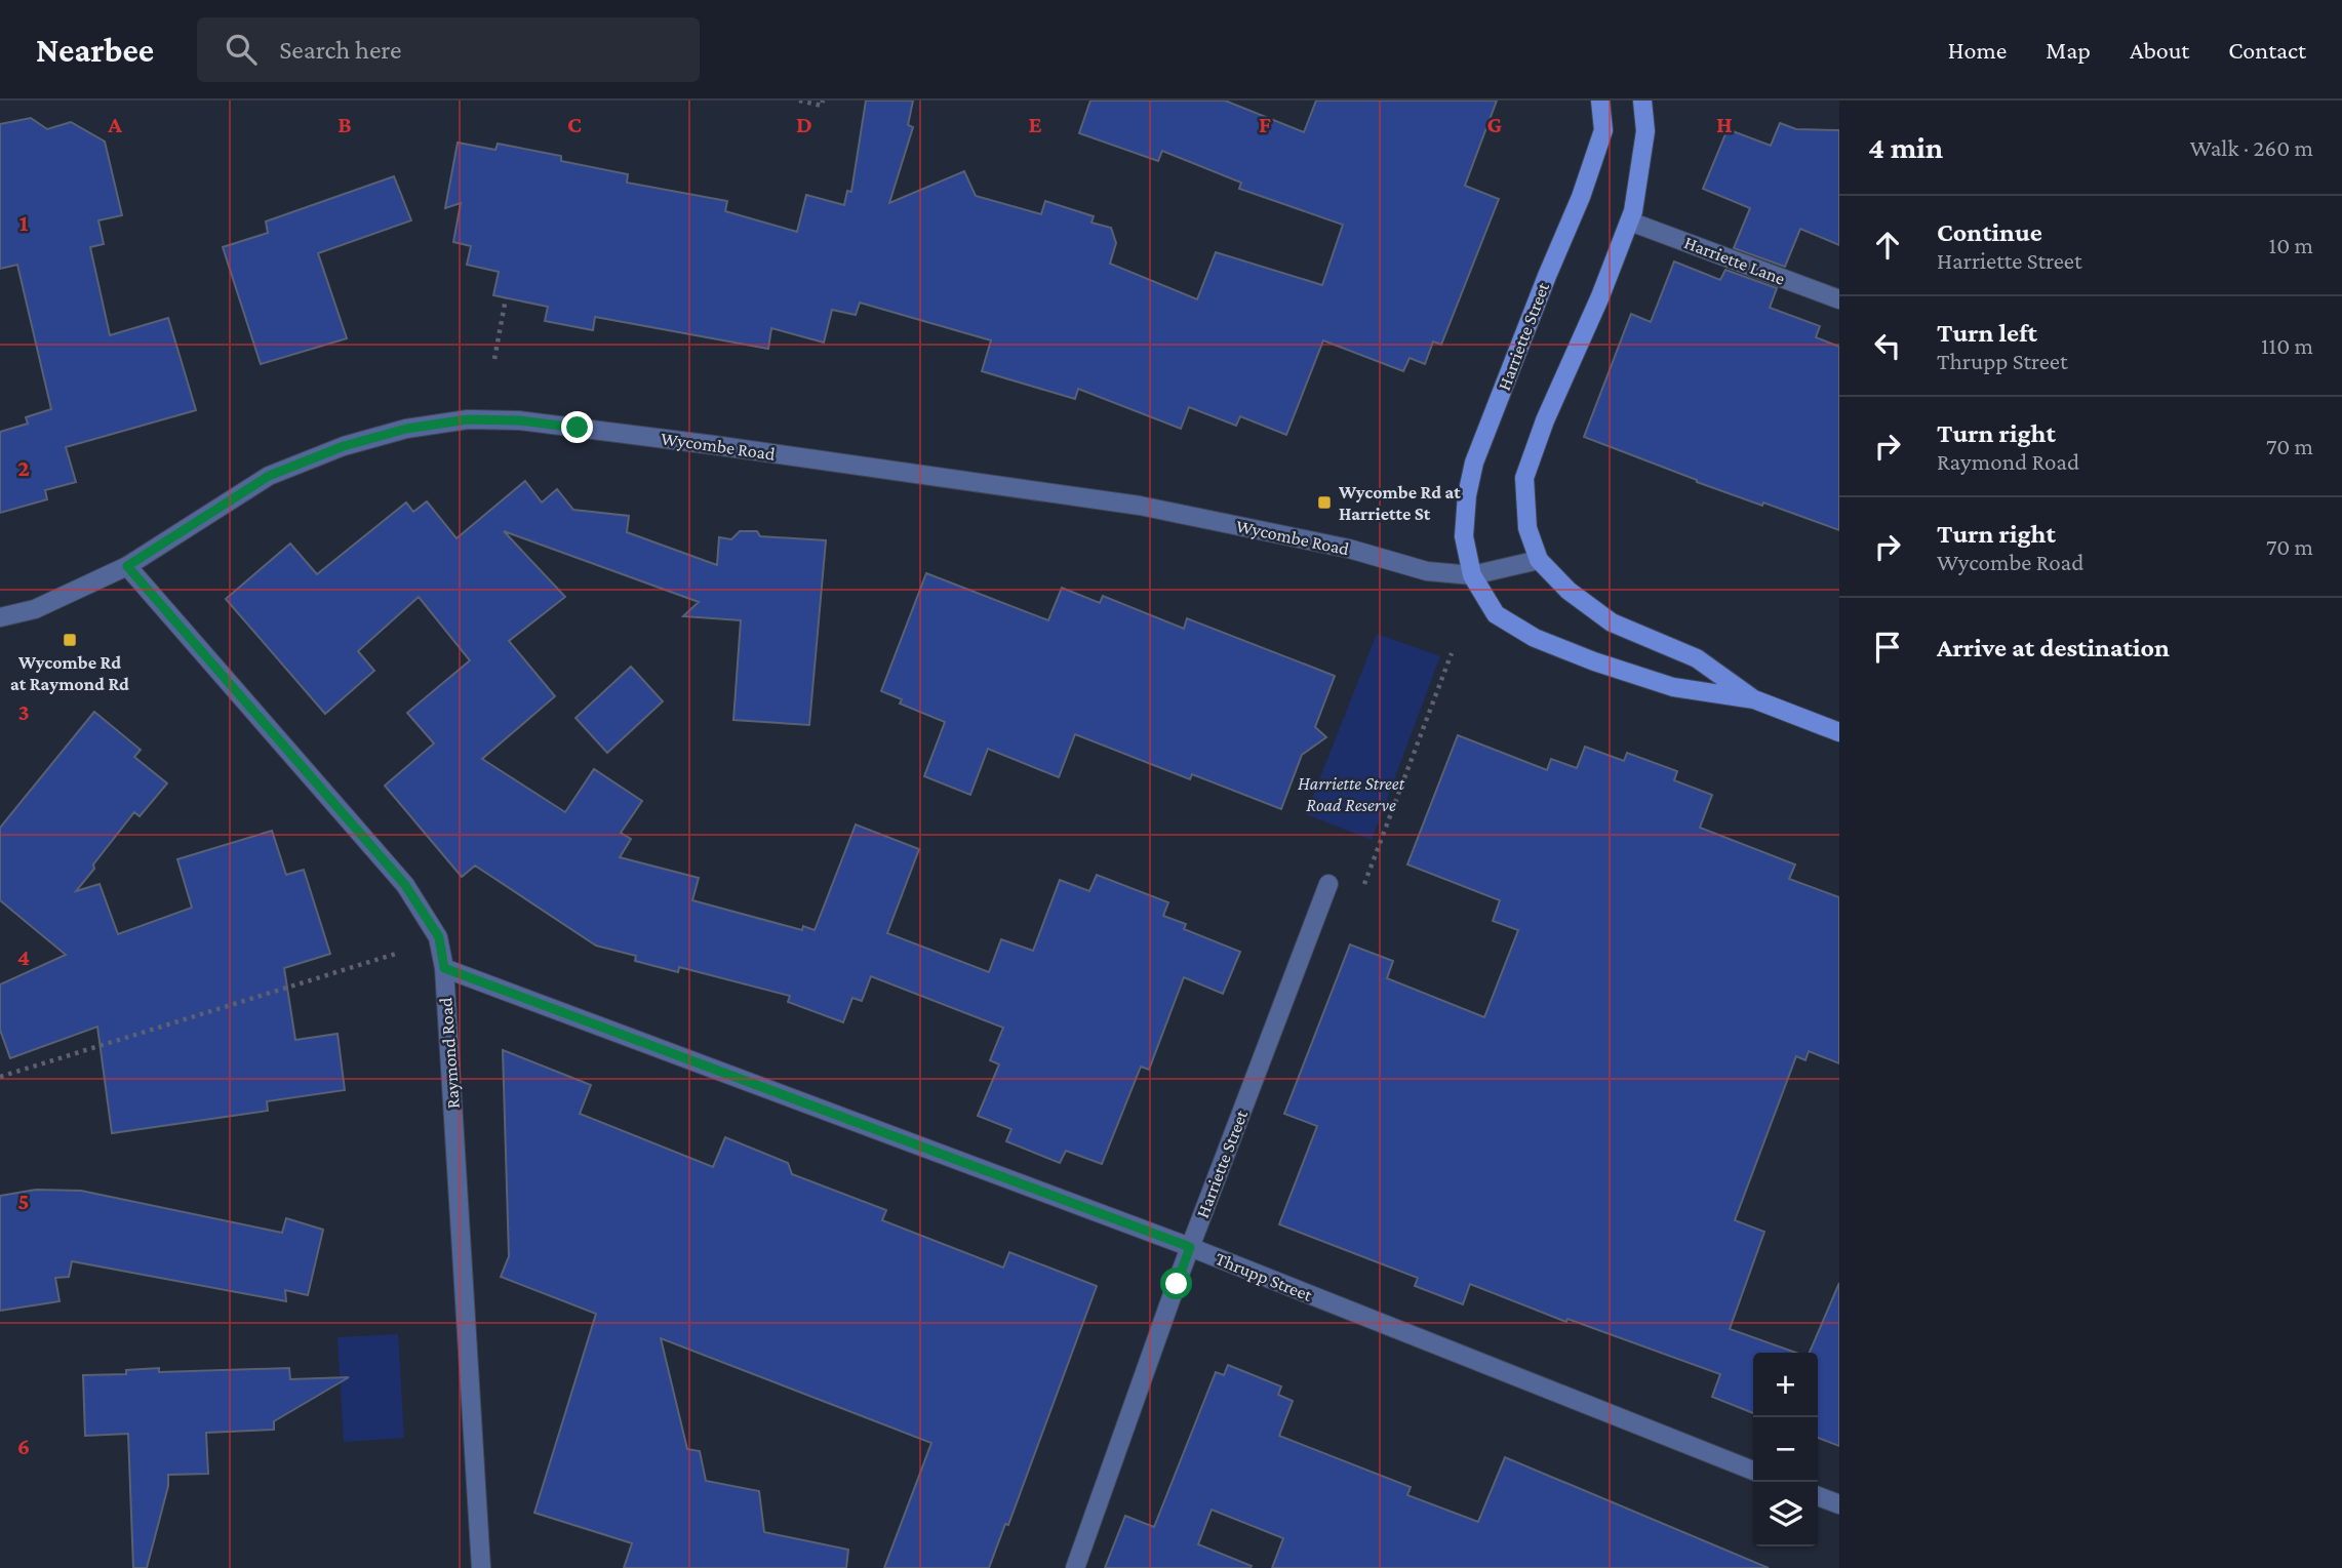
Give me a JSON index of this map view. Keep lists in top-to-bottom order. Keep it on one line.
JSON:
{"streets":{"main road":["Harriette Street"],"street":["Harriette Lane","Wycombe Road","Raymond Road","Thrupp Street"]},"crossings":[["Harriette Street","Wycombe Road"],["Harriette Street","Thrupp Street"],["Wycombe Road","Raymond Road"],["Raymond Road","Thrupp Street"]],"parks":["Harriette Street Road Reserve"],"places":{"transit":["Wycombe Rd at Harriette St","Wycombe Rd at Raymond Rd"]},"page":{"header":"Nearbee","search":"Search here","nav":["Home","Map","About","Contact"],"heading":["4 min","Walk · 260 m"],"list":[["Continue","Harriette Street","10 m"],["Turn left","Thrupp Street","110 m"],["Turn right","Raymond Road","70 m"],["Turn right","Wycombe Road","70 m"],"Arrive at destination"],"map_buttons":["+","−"]},"grid":{"columns":["A","B","C","D","E","F","G","H"],"rows":["1","2","3","4","5","6"]}}
